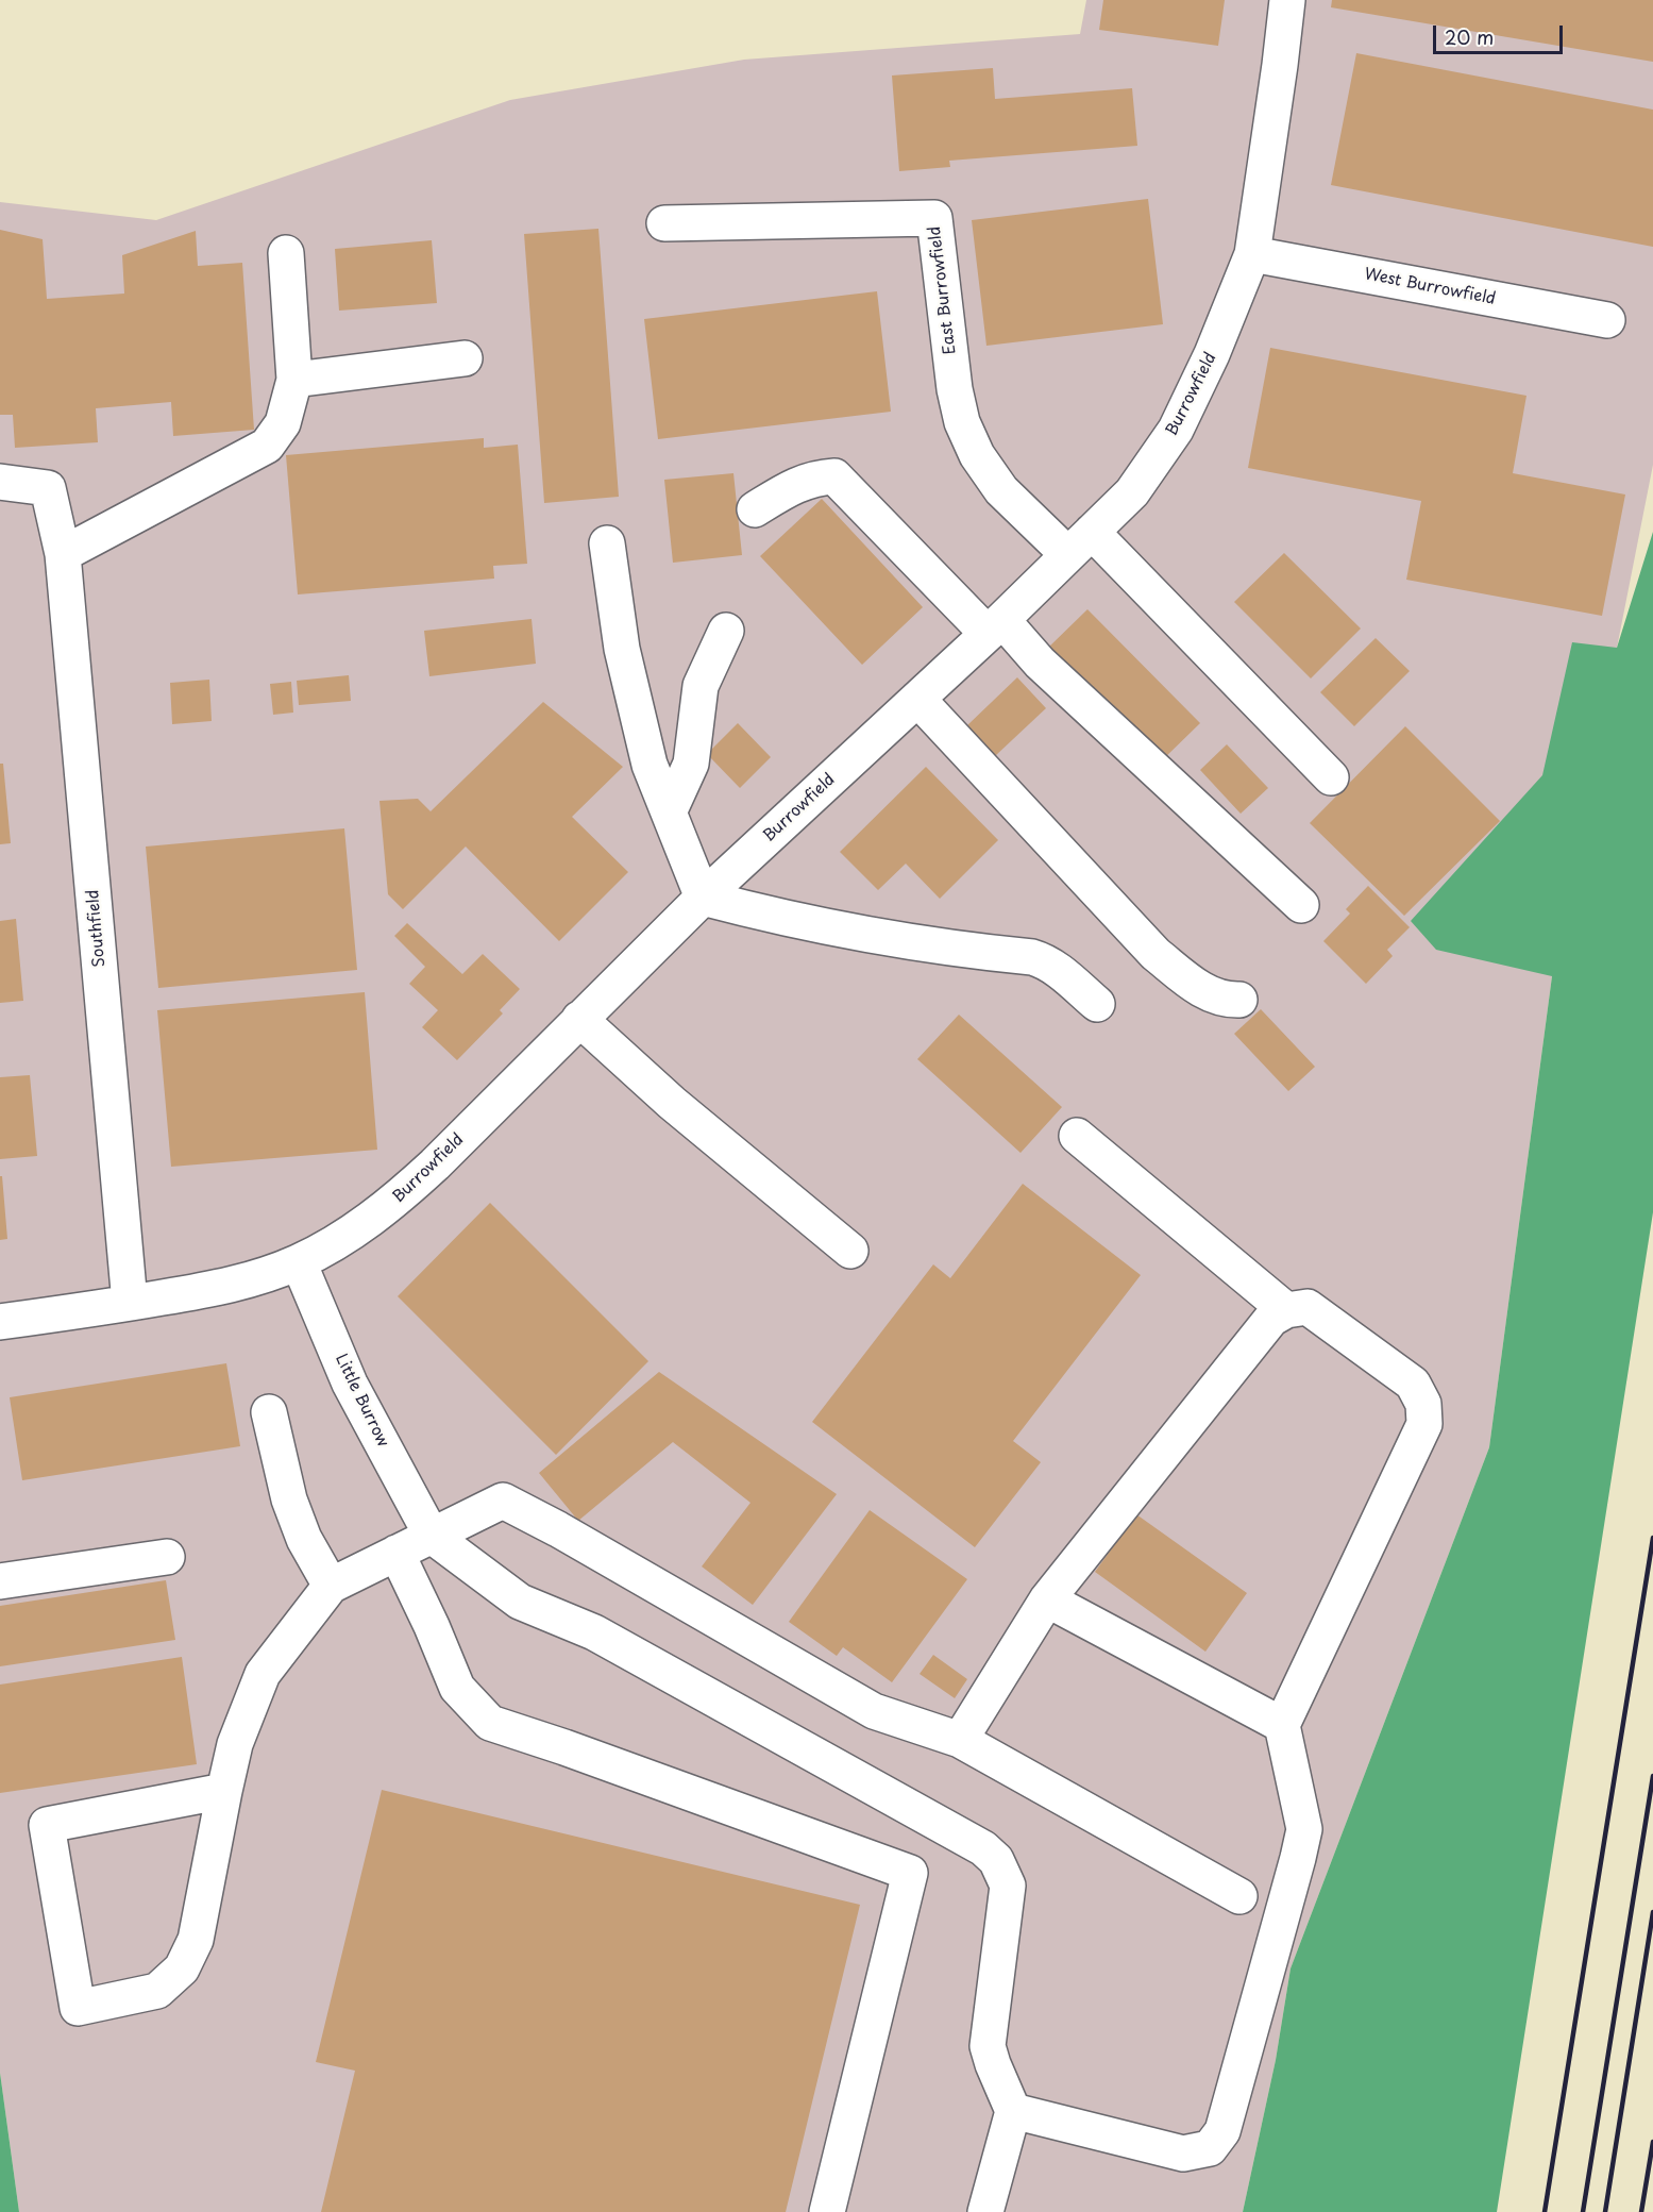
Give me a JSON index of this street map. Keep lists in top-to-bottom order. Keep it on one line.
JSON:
{"streets":{"street":["West Burrowfield","East Burrowfield","Burrowfield","Southfield","Little Burrow"]},"crossings":[["West Burrowfield","Burrowfield"],["East Burrowfield","Burrowfield"],["Burrowfield","Southfield"],["Burrowfield","Little Burrow"]],"scale_bar":"20 m"}
